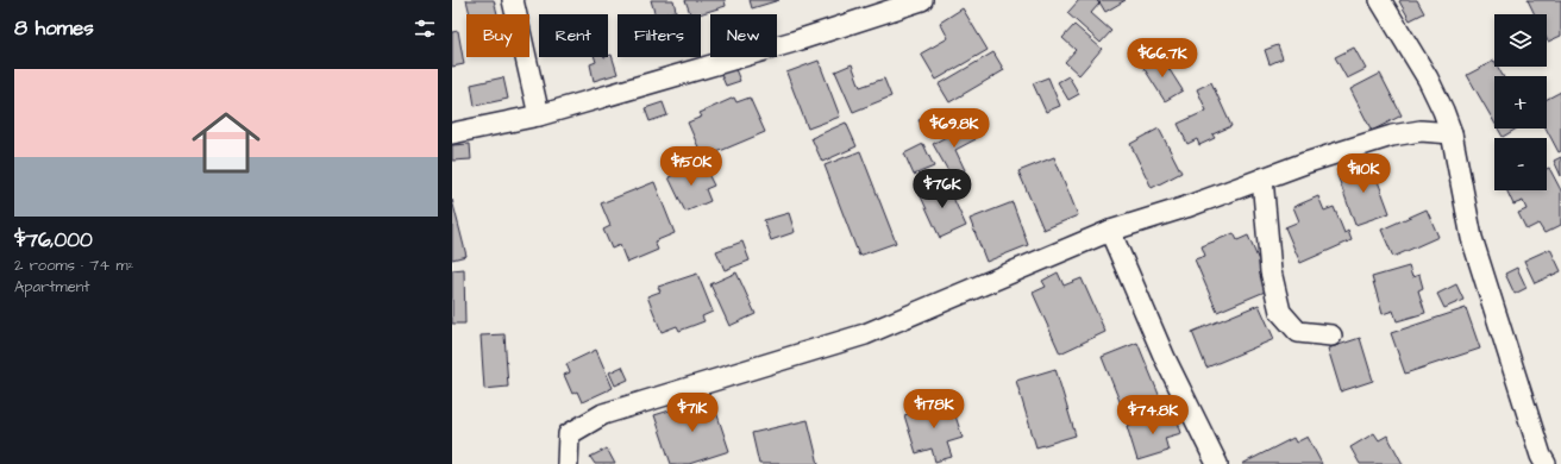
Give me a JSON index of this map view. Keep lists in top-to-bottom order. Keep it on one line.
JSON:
{"page":{"heading":"8 homes","map_buttons":["+","−"],"chip":["Buy","Rent","Filters","New"],"price":["$66.7K","$69.8K","$150K","$110K","$76K","$178K","$71K","$74.8K"],"list":[{"name":"$76,000","note":"2 rooms · 74 m² · Apartment"}]}}
